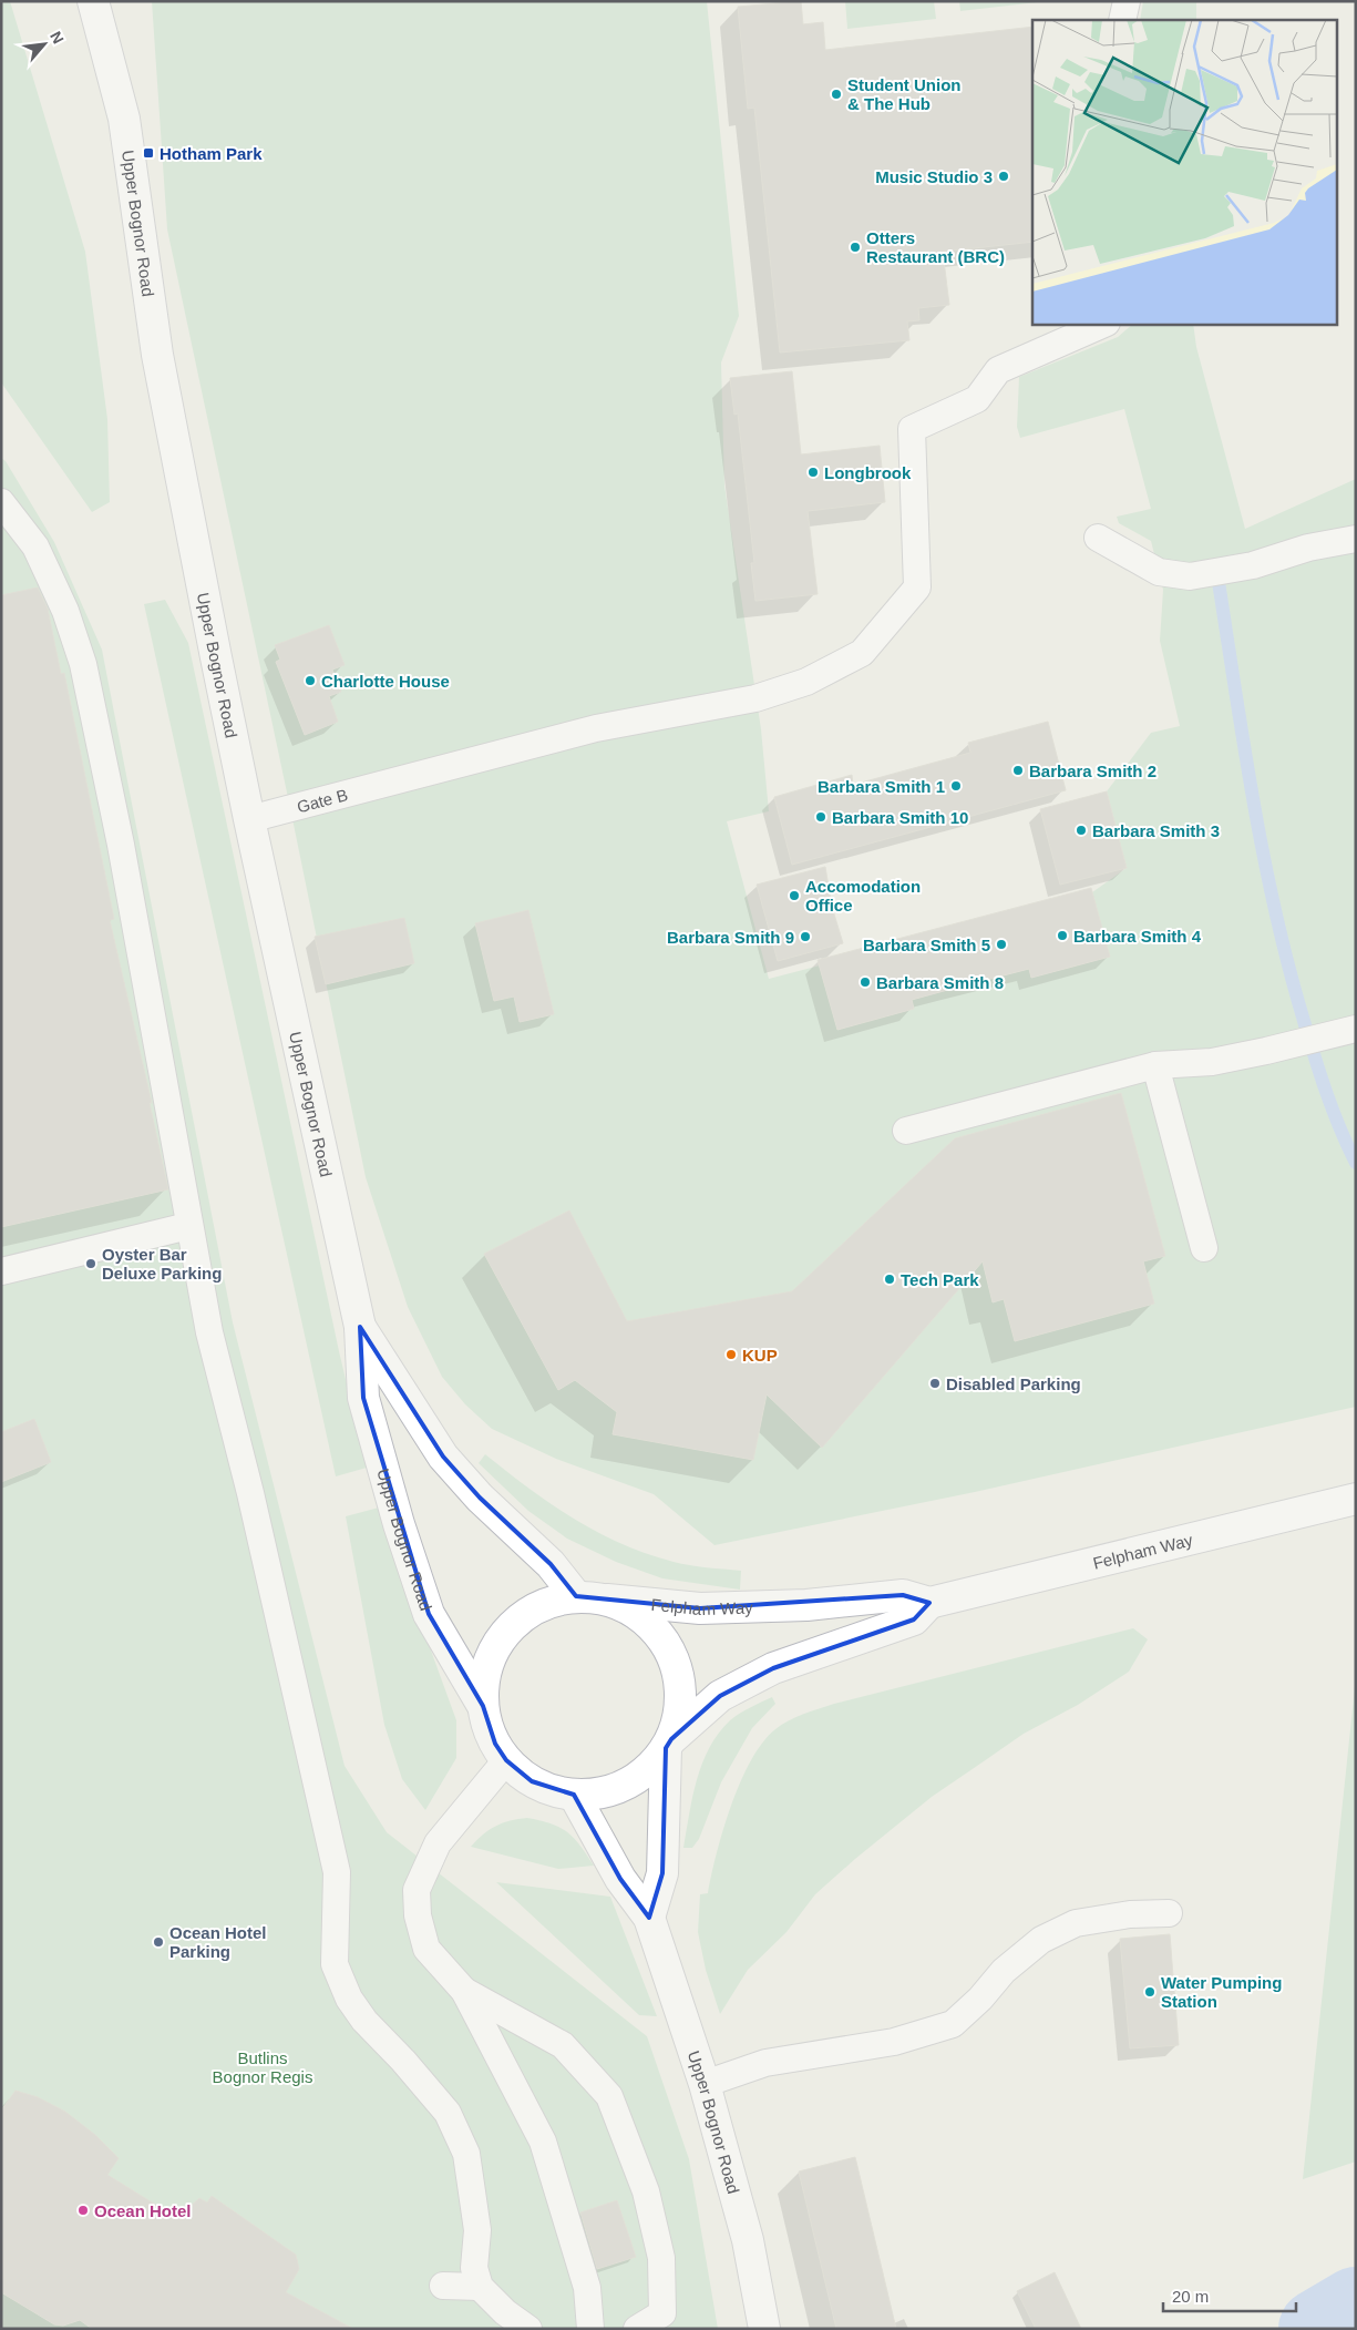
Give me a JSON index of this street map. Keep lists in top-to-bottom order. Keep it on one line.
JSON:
{"streets":{"main road":["Upper Bognor Road","Felpham Way"],"lane":["Gate B"]},"crossings":[["Upper Bognor Road","Gate B"],["Upper Bognor Road","Felpham Way"]],"parks":["Butlins Bognor Regis"],"places":{"other":["Student Union & The Hub","Music Studio 3","Otters Restaurant (BRC)","Longbrook","Charlotte House","Barbara Smith 2","Barbara Smith 1","Barbara Smith 10","Barbara Smith 3","Accomodation Office","Barbara Smith 4","Barbara Smith 9","Barbara Smith 5","Barbara Smith 8","Oyster Bar Deluxe Parking","Tech Park","KUP","Disabled Parking","Ocean Hotel Parking","Water Pumping Station","Ocean Hotel"],"transit":["Hotham Park"]},"scale_bar":"20 m","north":"top right"}
